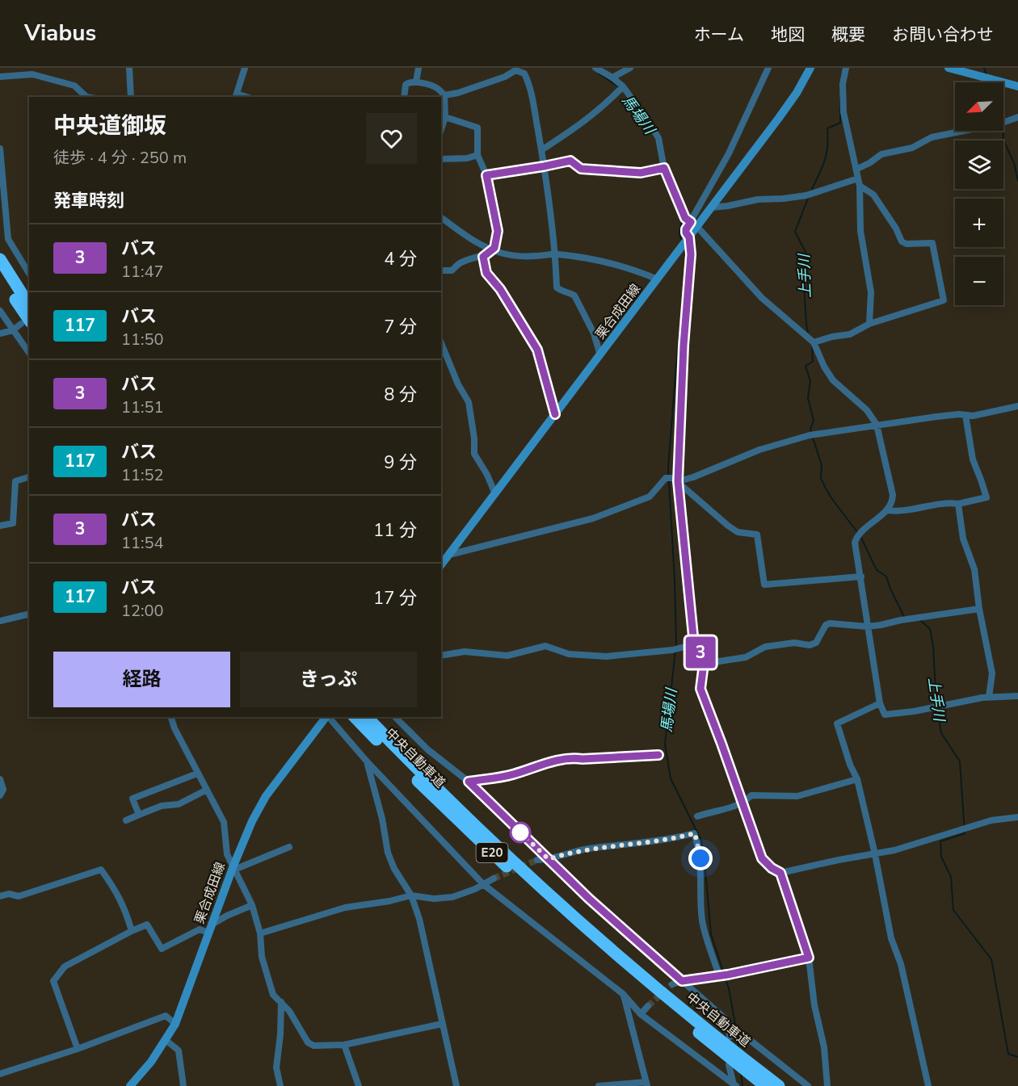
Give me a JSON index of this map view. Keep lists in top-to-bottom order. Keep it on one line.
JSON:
{"streets":{"highway":["中央自動車道","E20"],"main road":["栗合成田線"]},"water":["馬場川","上手川"],"lines":["bus line 3"],"north":"bottom left","page":{"header":"Viabus","nav":["ホーム","地図","概要","お問い合わせ"],"on_map":"3","map_buttons":["+","−"],"heading":[["中央道御坂","徒歩 · 4 分 · 250 m"],"発車時刻"],"list":[{"mark":"3","name":"バス","note":"11:47","value":"4 分"},{"mark":"117","name":"バス","note":"11:50","value":"7 分"},{"mark":"3","name":"バス","note":"11:51","value":"8 分"},{"mark":"117","name":"バス","note":"11:52","value":"9 分"},{"mark":"3","name":"バス","note":"11:54","value":"11 分"},{"mark":"117","name":"バス","note":"12:00","value":"17 分"}],"buttons":["経路","きっぷ"]}}
